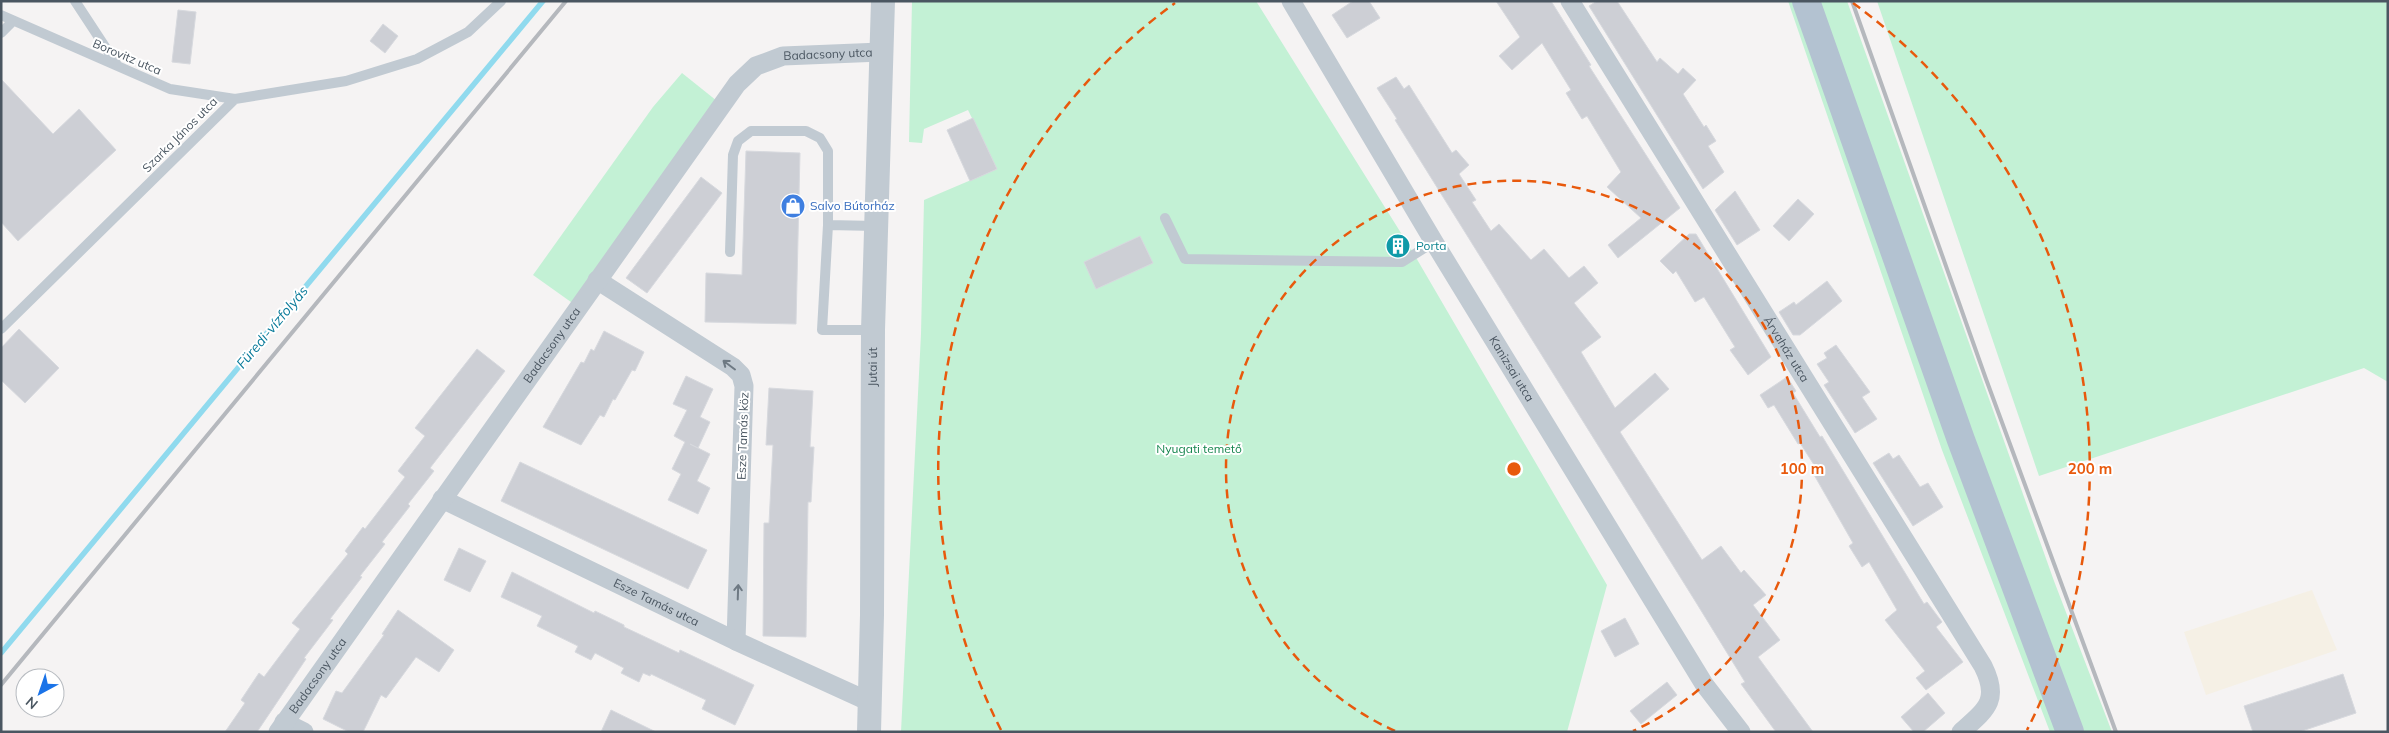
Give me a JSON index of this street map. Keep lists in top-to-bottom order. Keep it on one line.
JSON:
{"streets":{"street":["Badacsony utca","Árvaház utca","Jutai út","Kanizsai utca","Esze Tamás köz","Esze Tamás utca"],"lane":["Borovitz utca","Szarka János utca"]},"crossings":[["Badacsony utca","Jutai út"],["Badacsony utca","Esze Tamás köz"],["Badacsony utca","Esze Tamás utca"],["Borovitz utca","Szarka János utca"],["Jutai út","Esze Tamás utca"],["Esze Tamás köz","Esze Tamás utca"]],"one_way":["Esze Tamás köz"],"water":["Füredi-vízfolyás"],"parks":["Nyugati temető"],"places":{"shop":["Salvo Bútorház"],"building":["Porta"]},"north":"bottom left","rings":["100 m","200 m"]}
